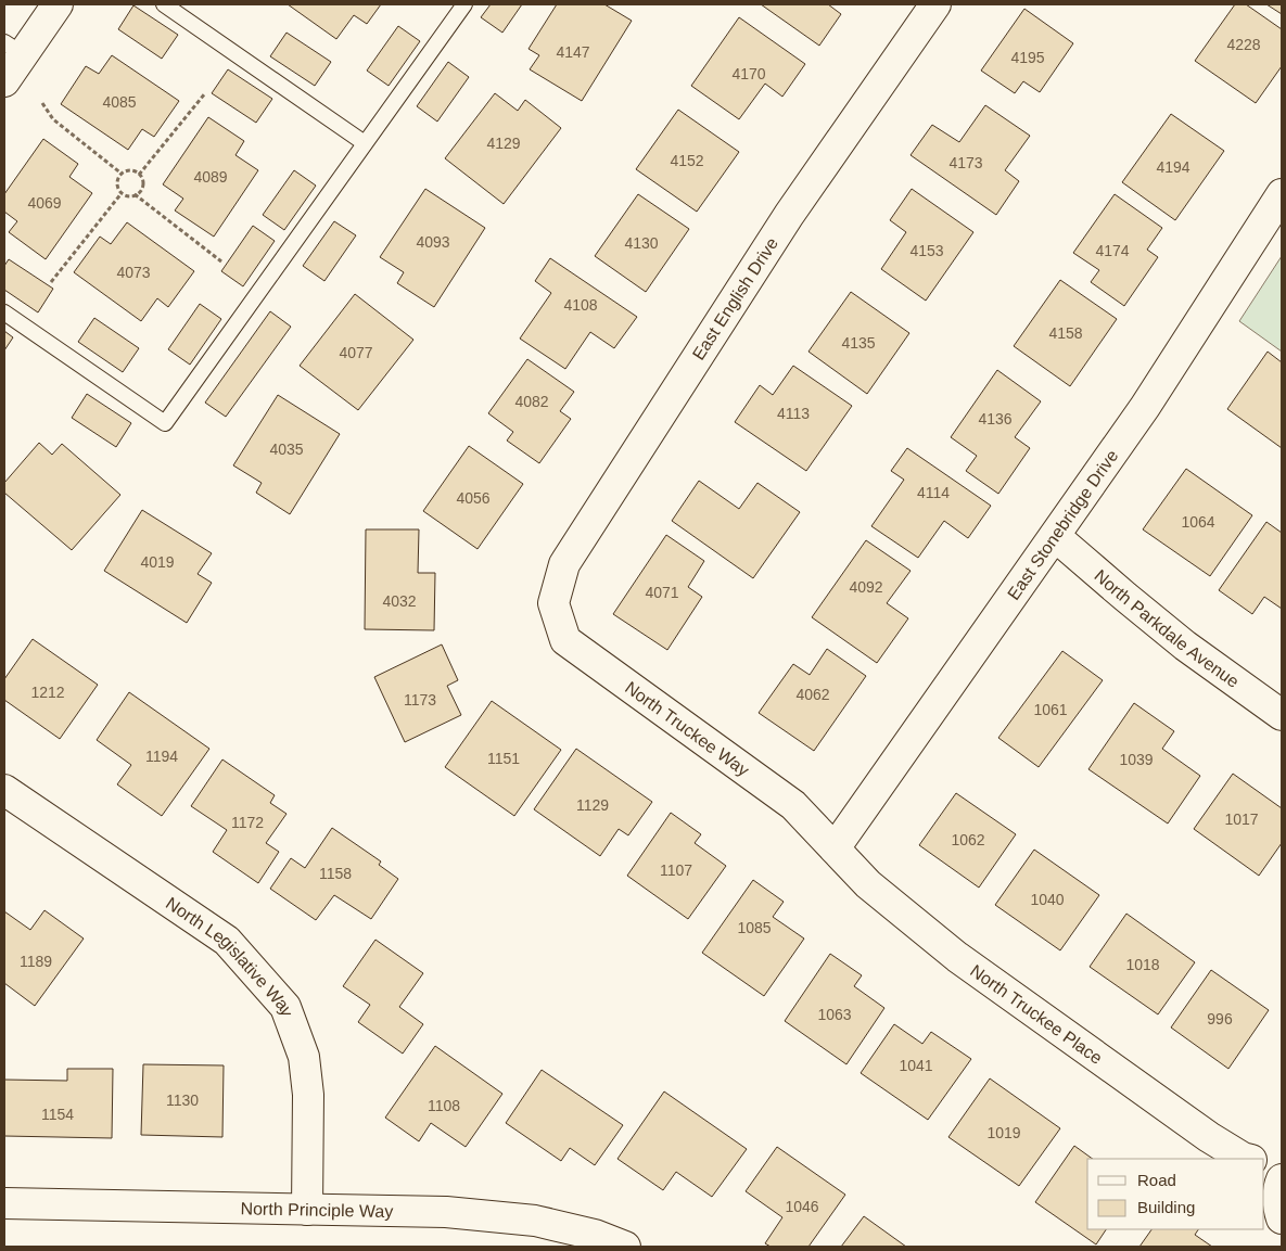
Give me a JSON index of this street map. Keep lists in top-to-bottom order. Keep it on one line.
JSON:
{"streets":{"street":["East English Drive","East Stonebridge Drive","North Parkdale Avenue","North Truckee Way","North Legislative Way","North Truckee Place","North Principle Way"]},"crossings":[["East English Drive","North Truckee Way"],["East Stonebridge Drive","North Parkdale Avenue"],["East Stonebridge Drive","North Truckee Way"],["East Stonebridge Drive","North Truckee Place"],["North Truckee Way","North Truckee Place"],["North Legislative Way","North Principle Way"]],"house_numbers":["4228","4147","4195","4170","4085","4129","4152","4173","4194","4089","4069","4093","4130","4153","4174","4073","4108","4158","4135","4077","4082","4113","4136","4035","4114","4056","1064","4019","4092","4071","4032","1212","4062","1173","1061","1194","1151","1039","1129","1017","1172","1062","1107","1158","1040","1085","1189","1018","1063","996","1041","1130","1108","1154","1019","1046"],"legend":["Road","Building"]}
